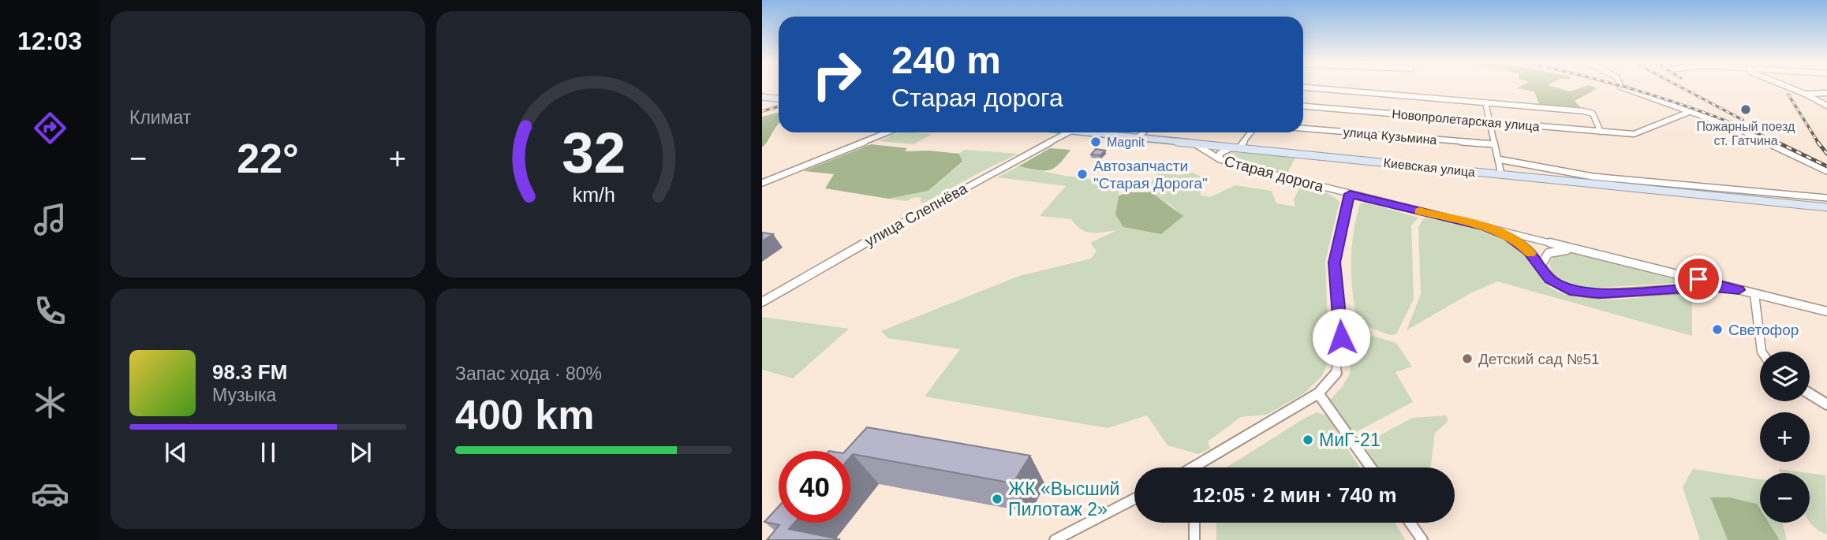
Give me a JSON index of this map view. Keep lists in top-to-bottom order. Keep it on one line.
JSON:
{"streets":{"main road":["Киевская улица"],"street":["Новопролетарская улица","улица Кузьмина","Старая дорога","улица Слепнёва"]},"crossings":[["Киевская улица","Старая дорога"]],"places":["Пожарный поезд ст. Гатчина","Magnit","Автозапчасти \"Старая Дорога\"","Светофор","Детский сад №51","МиГ-21","ЖК «Высший Пилотаж 2»"],"page":{"tabs":"12:03","tile":["Климат",["Запас хода · 80%","400 km"]],"turn":["240 m","Старая дорога"],"heat":["−","22°","+"],"song":["98.3 FM","Музыка"],"map_buttons":["+","−"],"limit":"40","trip":"12:05 · 2 мин · 740 m","gauge":["32","km/h"]}}
